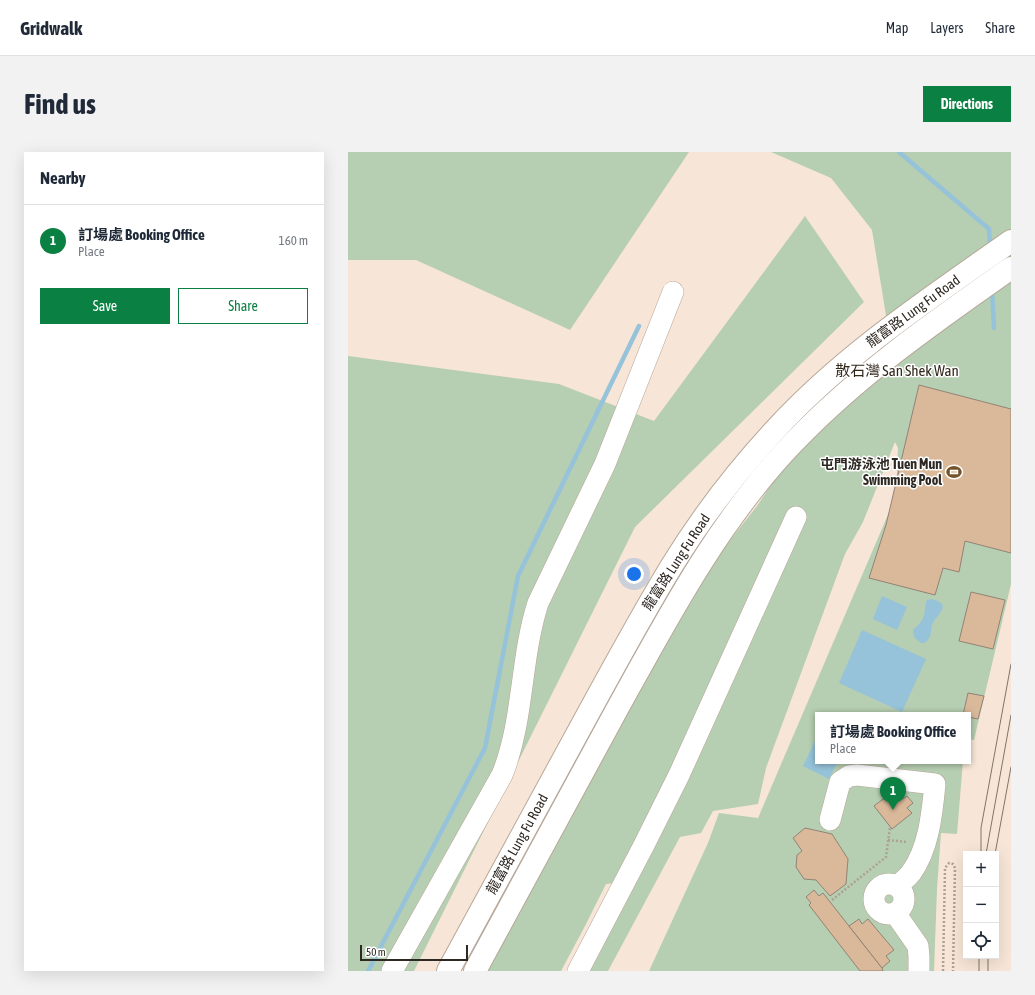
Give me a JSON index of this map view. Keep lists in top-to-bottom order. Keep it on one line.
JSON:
{"streets":{"main road":["龍富路 Lung Fu Road"]},"districts":["散石灣 San Shek Wan"],"places":{"sports":["屯門游泳池 Tuen Mun Swimming Pool"]},"scale_bar":"50 m","page":{"header":"Gridwalk","nav":["Map","Layers","Share"],"buttons":["Directions",["Save","Share"]],"title":"Find us","heading":"Nearby","list":[{"mark":"1","name":"訂場處 Booking Office","note":"Place","value":"160 m"}],"popup":["訂場處 Booking Office","Place"],"pins":"1","map_buttons":["+","−"],"scale":"50 m"}}
